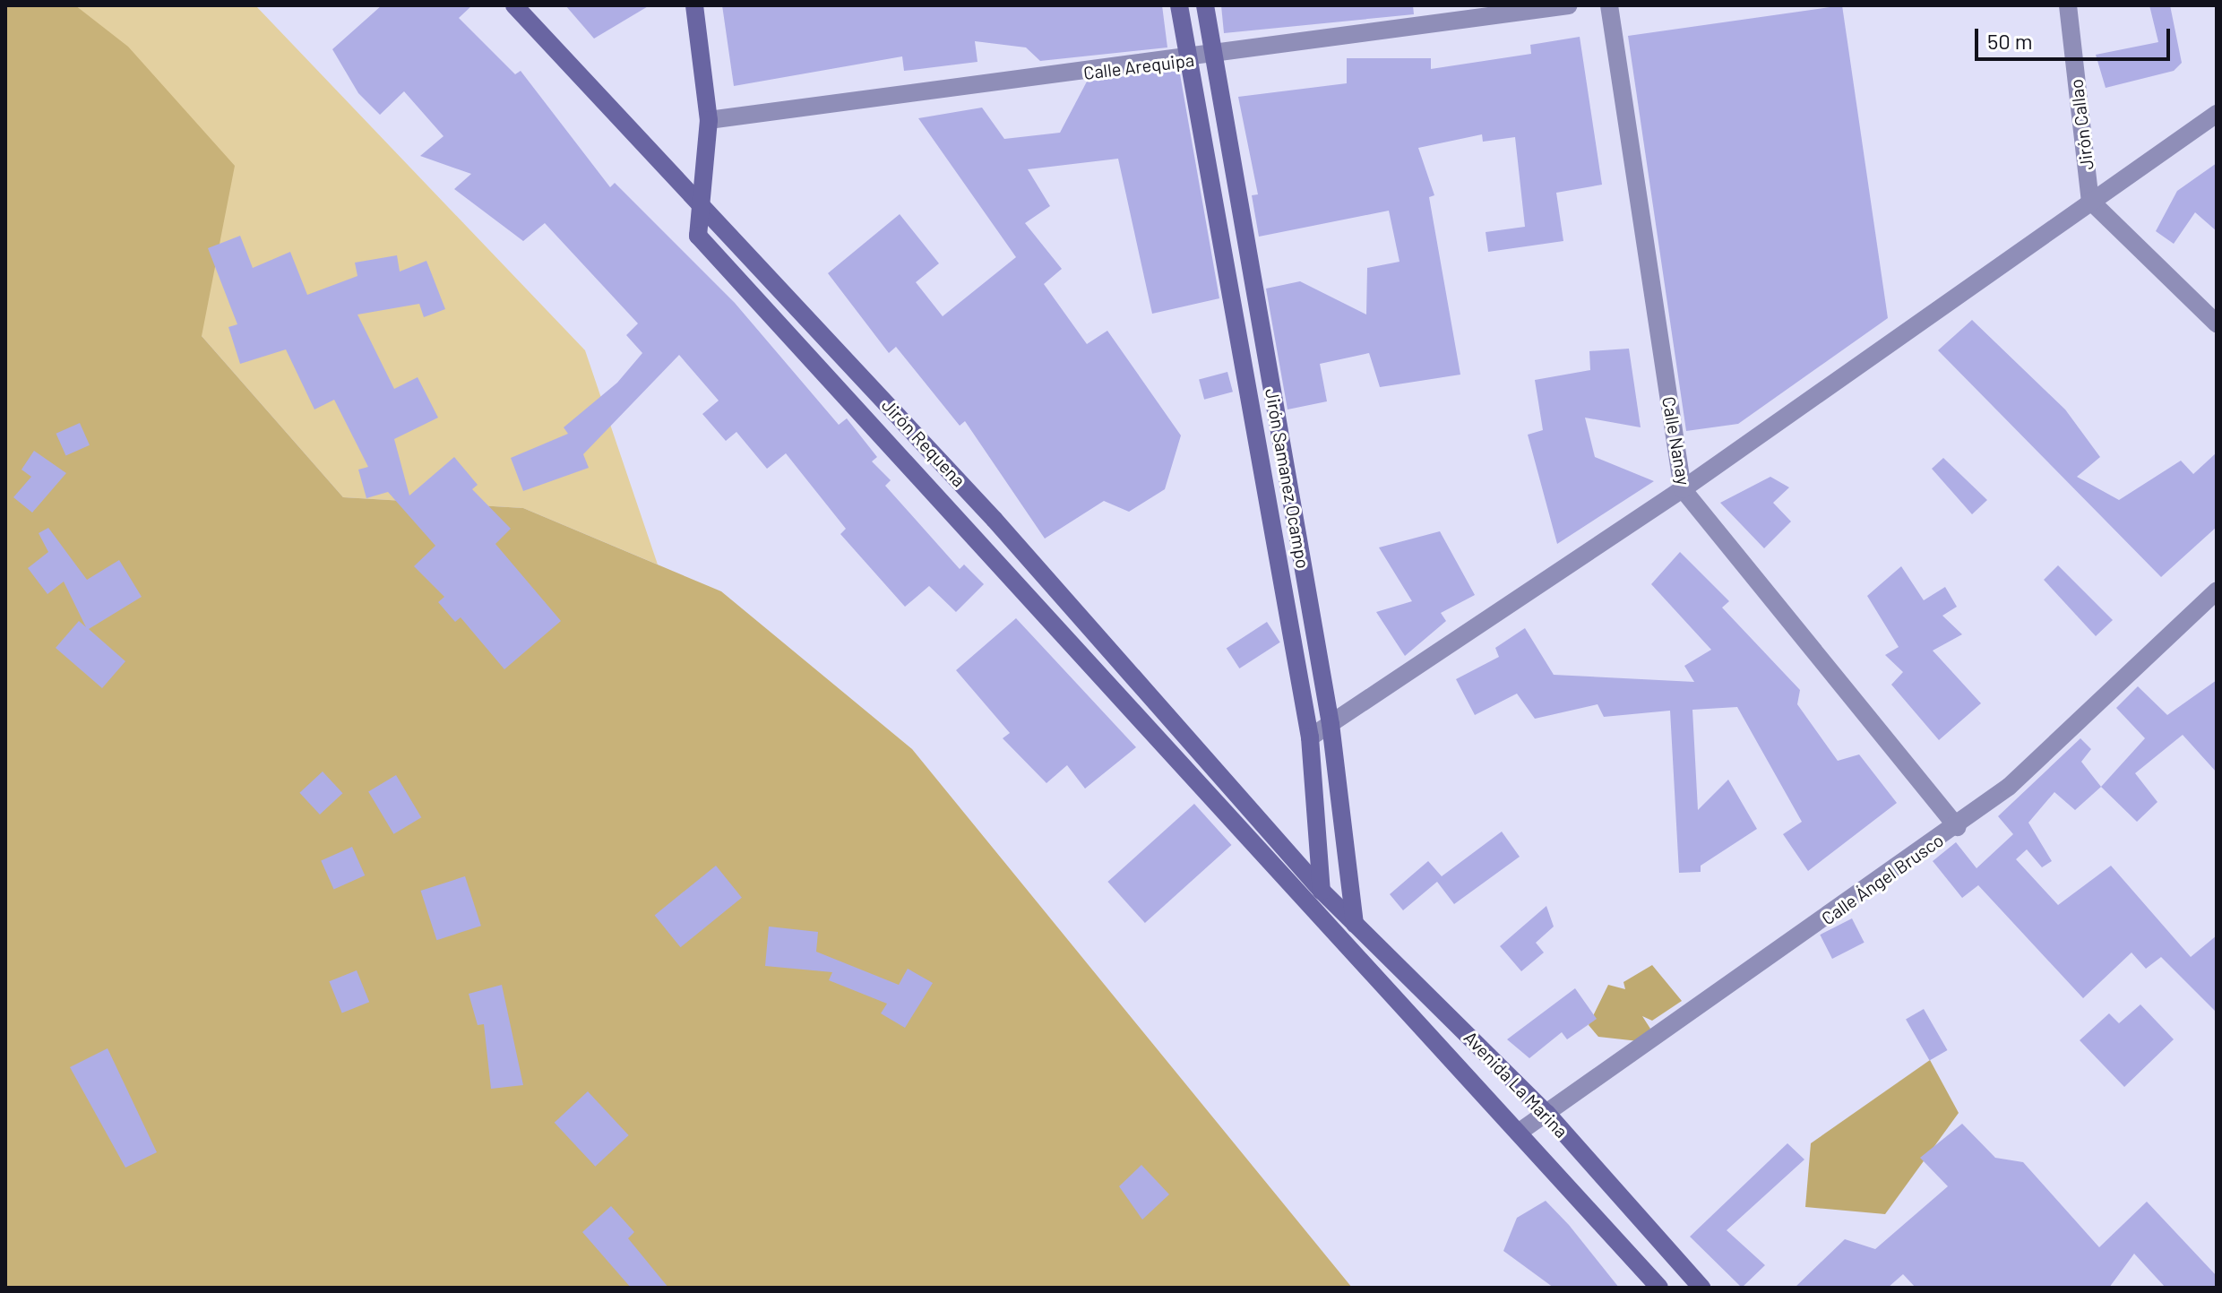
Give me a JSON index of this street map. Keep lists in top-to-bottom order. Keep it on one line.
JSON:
{"streets":{"main road":["Jirón Requena","Jirón Samanez Ocampo","Avenida La Marina"],"street":["Calle Arequipa","Jirón Callao","Calle Nanay","Calle Ángel Brusco"]},"crossings":[["Calle Arequipa","Jirón Samanez Ocampo"],["Calle Nanay","Calle Ángel Brusco"],["Jirón Requena","Jirón Samanez Ocampo"],["Jirón Requena","Avenida La Marina"],["Jirón Samanez Ocampo","Avenida La Marina"],["Calle Ángel Brusco","Avenida La Marina"]],"scale_bar":"50 m"}
